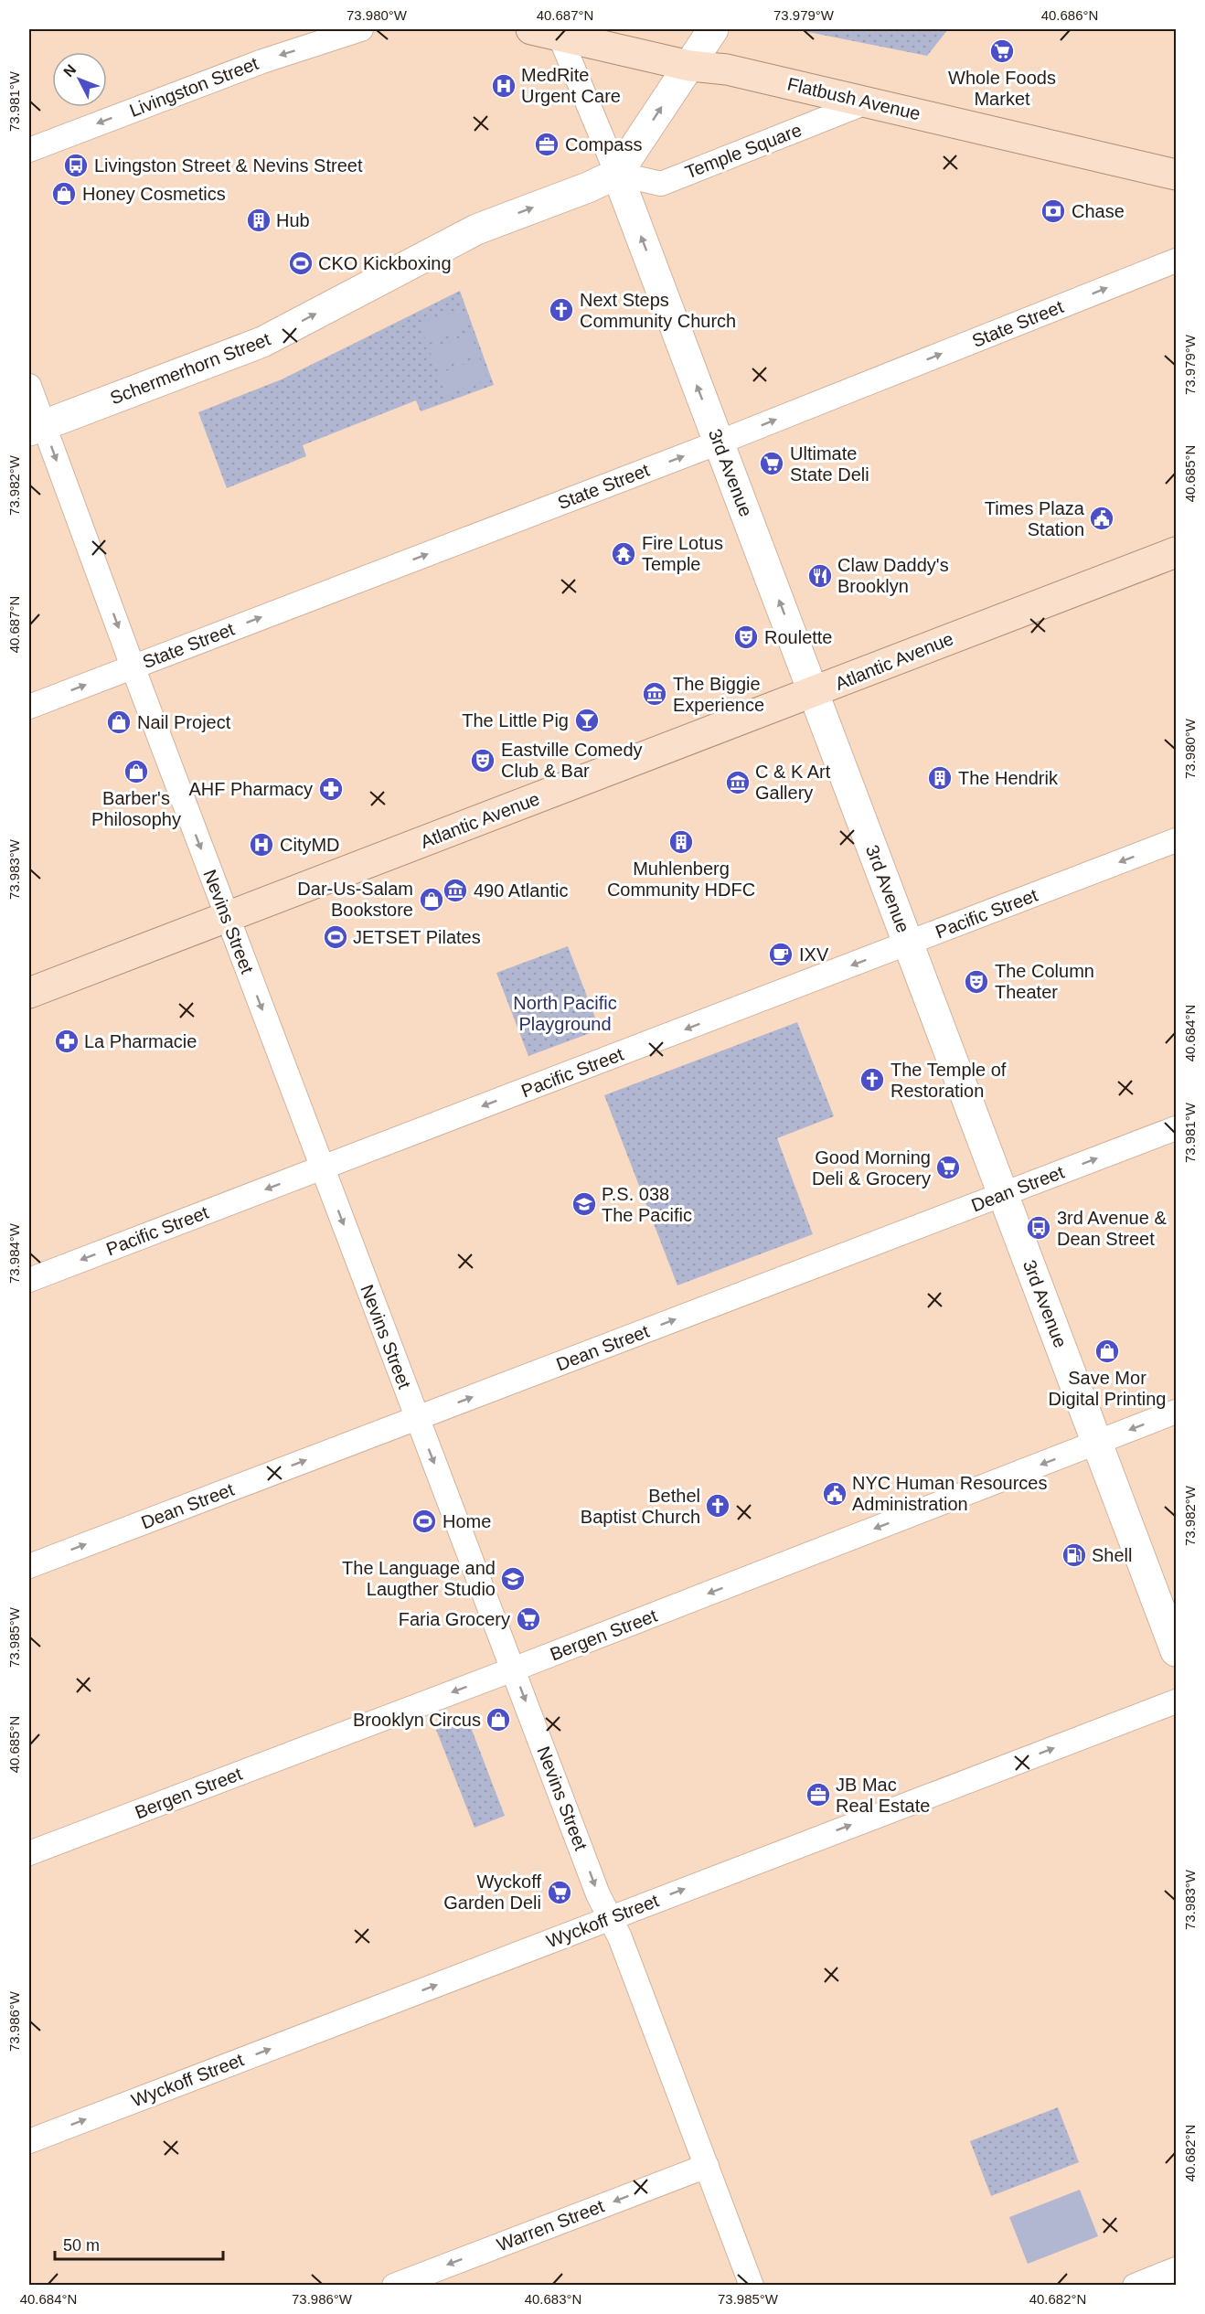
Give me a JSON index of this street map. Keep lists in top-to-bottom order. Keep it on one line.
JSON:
{"streets":{"main road":["Flatbush Avenue","Schermerhorn Street","3rd Avenue","Atlantic Avenue"],"street":["Livingston Street","Temple Square","State Street","Pacific Street","Nevins Street","Dean Street","Bergen Street","Wyckoff Street","Warren Street"]},"crossings":[["Flatbush Avenue","Temple Square"],["Flatbush Avenue","3rd Avenue"],["Temple Square","Schermerhorn Street"],["Temple Square","3rd Avenue"],["State Street","3rd Avenue"],["State Street","Nevins Street"],["Schermerhorn Street","3rd Avenue"],["Schermerhorn Street","Nevins Street"],["3rd Avenue","Atlantic Avenue"],["3rd Avenue","Pacific Street"],["3rd Avenue","Dean Street"],["3rd Avenue","Bergen Street"],["Atlantic Avenue","Nevins Street"],["Pacific Street","Nevins Street"],["Nevins Street","Dean Street"],["Nevins Street","Bergen Street"],["Nevins Street","Wyckoff Street"],["Nevins Street","Warren Street"]],"one_way":["Livingston Street","State Street","Schermerhorn Street","Pacific Street","Nevins Street","Dean Street","Bergen Street","Wyckoff Street","Warren Street"],"parks":["North Pacific Playground"],"places":{"supermarket":["Whole Foods Market","Ultimate State Deli","Good Morning Deli & Grocery","Faria Grocery","Wyckoff Garden Deli"],"hospital":["MedRite Urgent Care","CityMD"],"office":["Compass","JB Mac Real Estate"],"bus stop":["Livingston Street & Nevins Street","3rd Avenue & Dean Street"],"shop":["Honey Cosmetics","Nail Project","Barber's Philosophy","Dar-Us-Salam Bookstore","Save Mor Digital Printing","Brooklyn Circus"],"bank":["Chase"],"building":["Hub","The Hendrik","Muhlenberg Community HDFC"],"sports":["CKO Kickboxing","JETSET Pilates","Home"],"church":["Next Steps Community Church","The Temple of Restoration","Bethel Baptist Church"],"public building":["Times Plaza Station","NYC Human Resources Administration"],"temple":["Fire Lotus Temple"],"restaurant":["Claw Daddy's Brooklyn"],"theatre":["Roulette","Eastville Comedy Club & Bar","The Column Theater"],"museum":["The Biggie Experience","C & K Art Gallery","490 Atlantic"],"bar":["The Little Pig"],"pharmacy":["AHF Pharmacy","La Pharmacie"],"cafe":["IXV"],"school or university":["P.S. 038 The Pacific","The Language and Laugther Studio"],"fuel station":["Shell"]},"scale_bar":"50 m","north":"top left","coordinates":["73.980°W","40.687°N","73.979°W","40.686°N","73.981°W","40.685°N","73.982°W","73.983°W","40.684°N","73.984°W","73.985°W","73.986°W","40.682°N","40.683°N"]}
